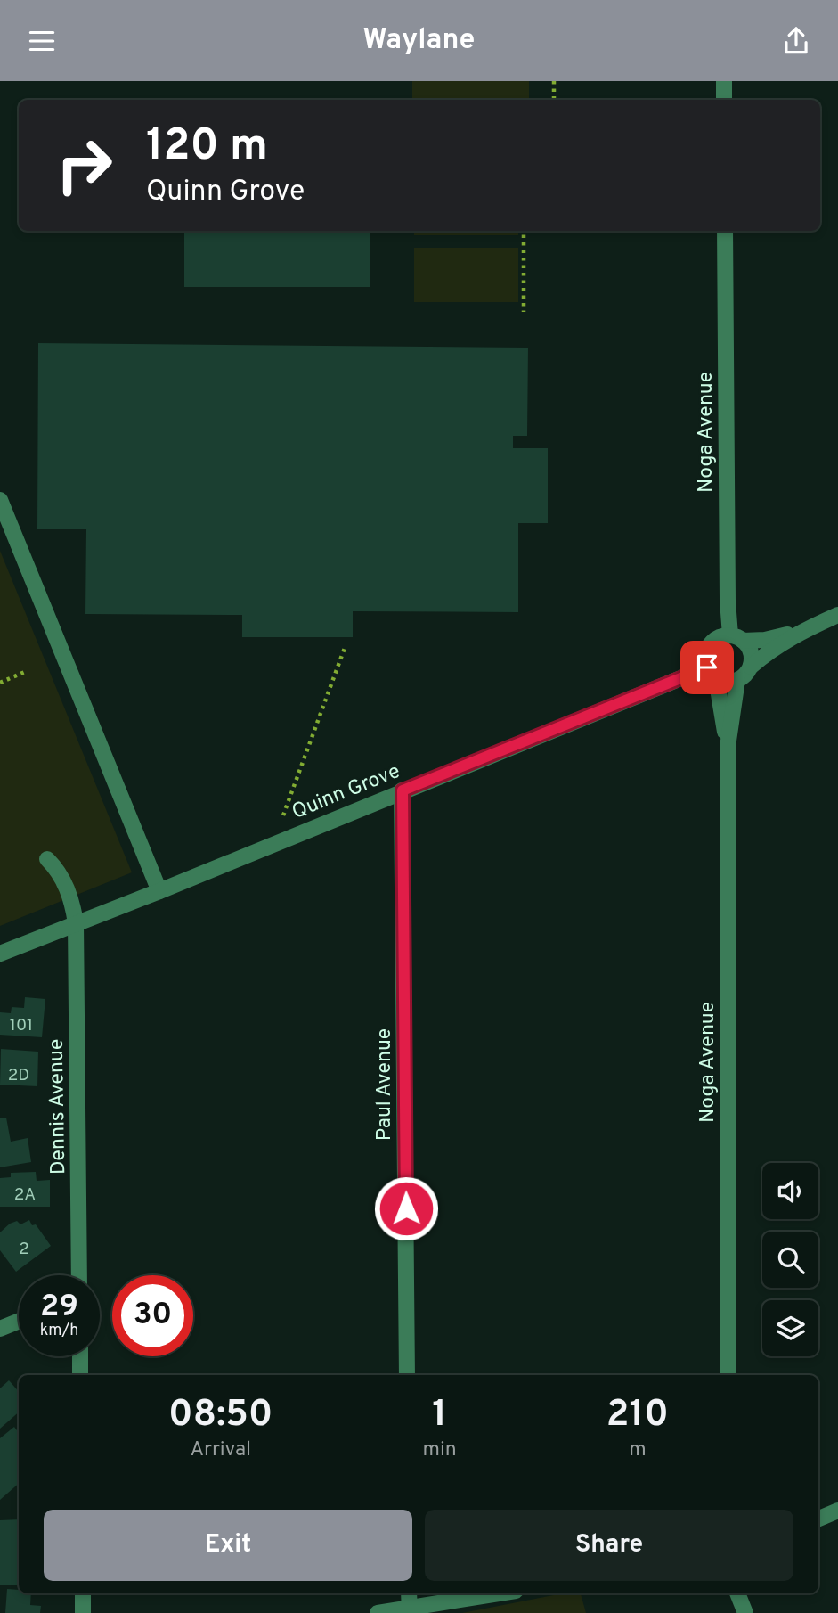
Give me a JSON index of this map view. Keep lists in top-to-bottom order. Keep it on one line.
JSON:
{"streets":{"street":["Noga Avenue","Quinn Grove","Paul Avenue","Dennis Avenue"]},"crossings":[["Noga Avenue","Quinn Grove"],["Quinn Grove","Paul Avenue"],["Quinn Grove","Dennis Avenue"]],"house_numbers":["101","2D","2A","2"],"page":{"header":"Waylane","turn":["120 m","Quinn Grove"],"speed":"29 km/h","limit":"30","eta":["08:50","Arrival","1","min","210","m"],"buttons":["Exit","Share"]}}
